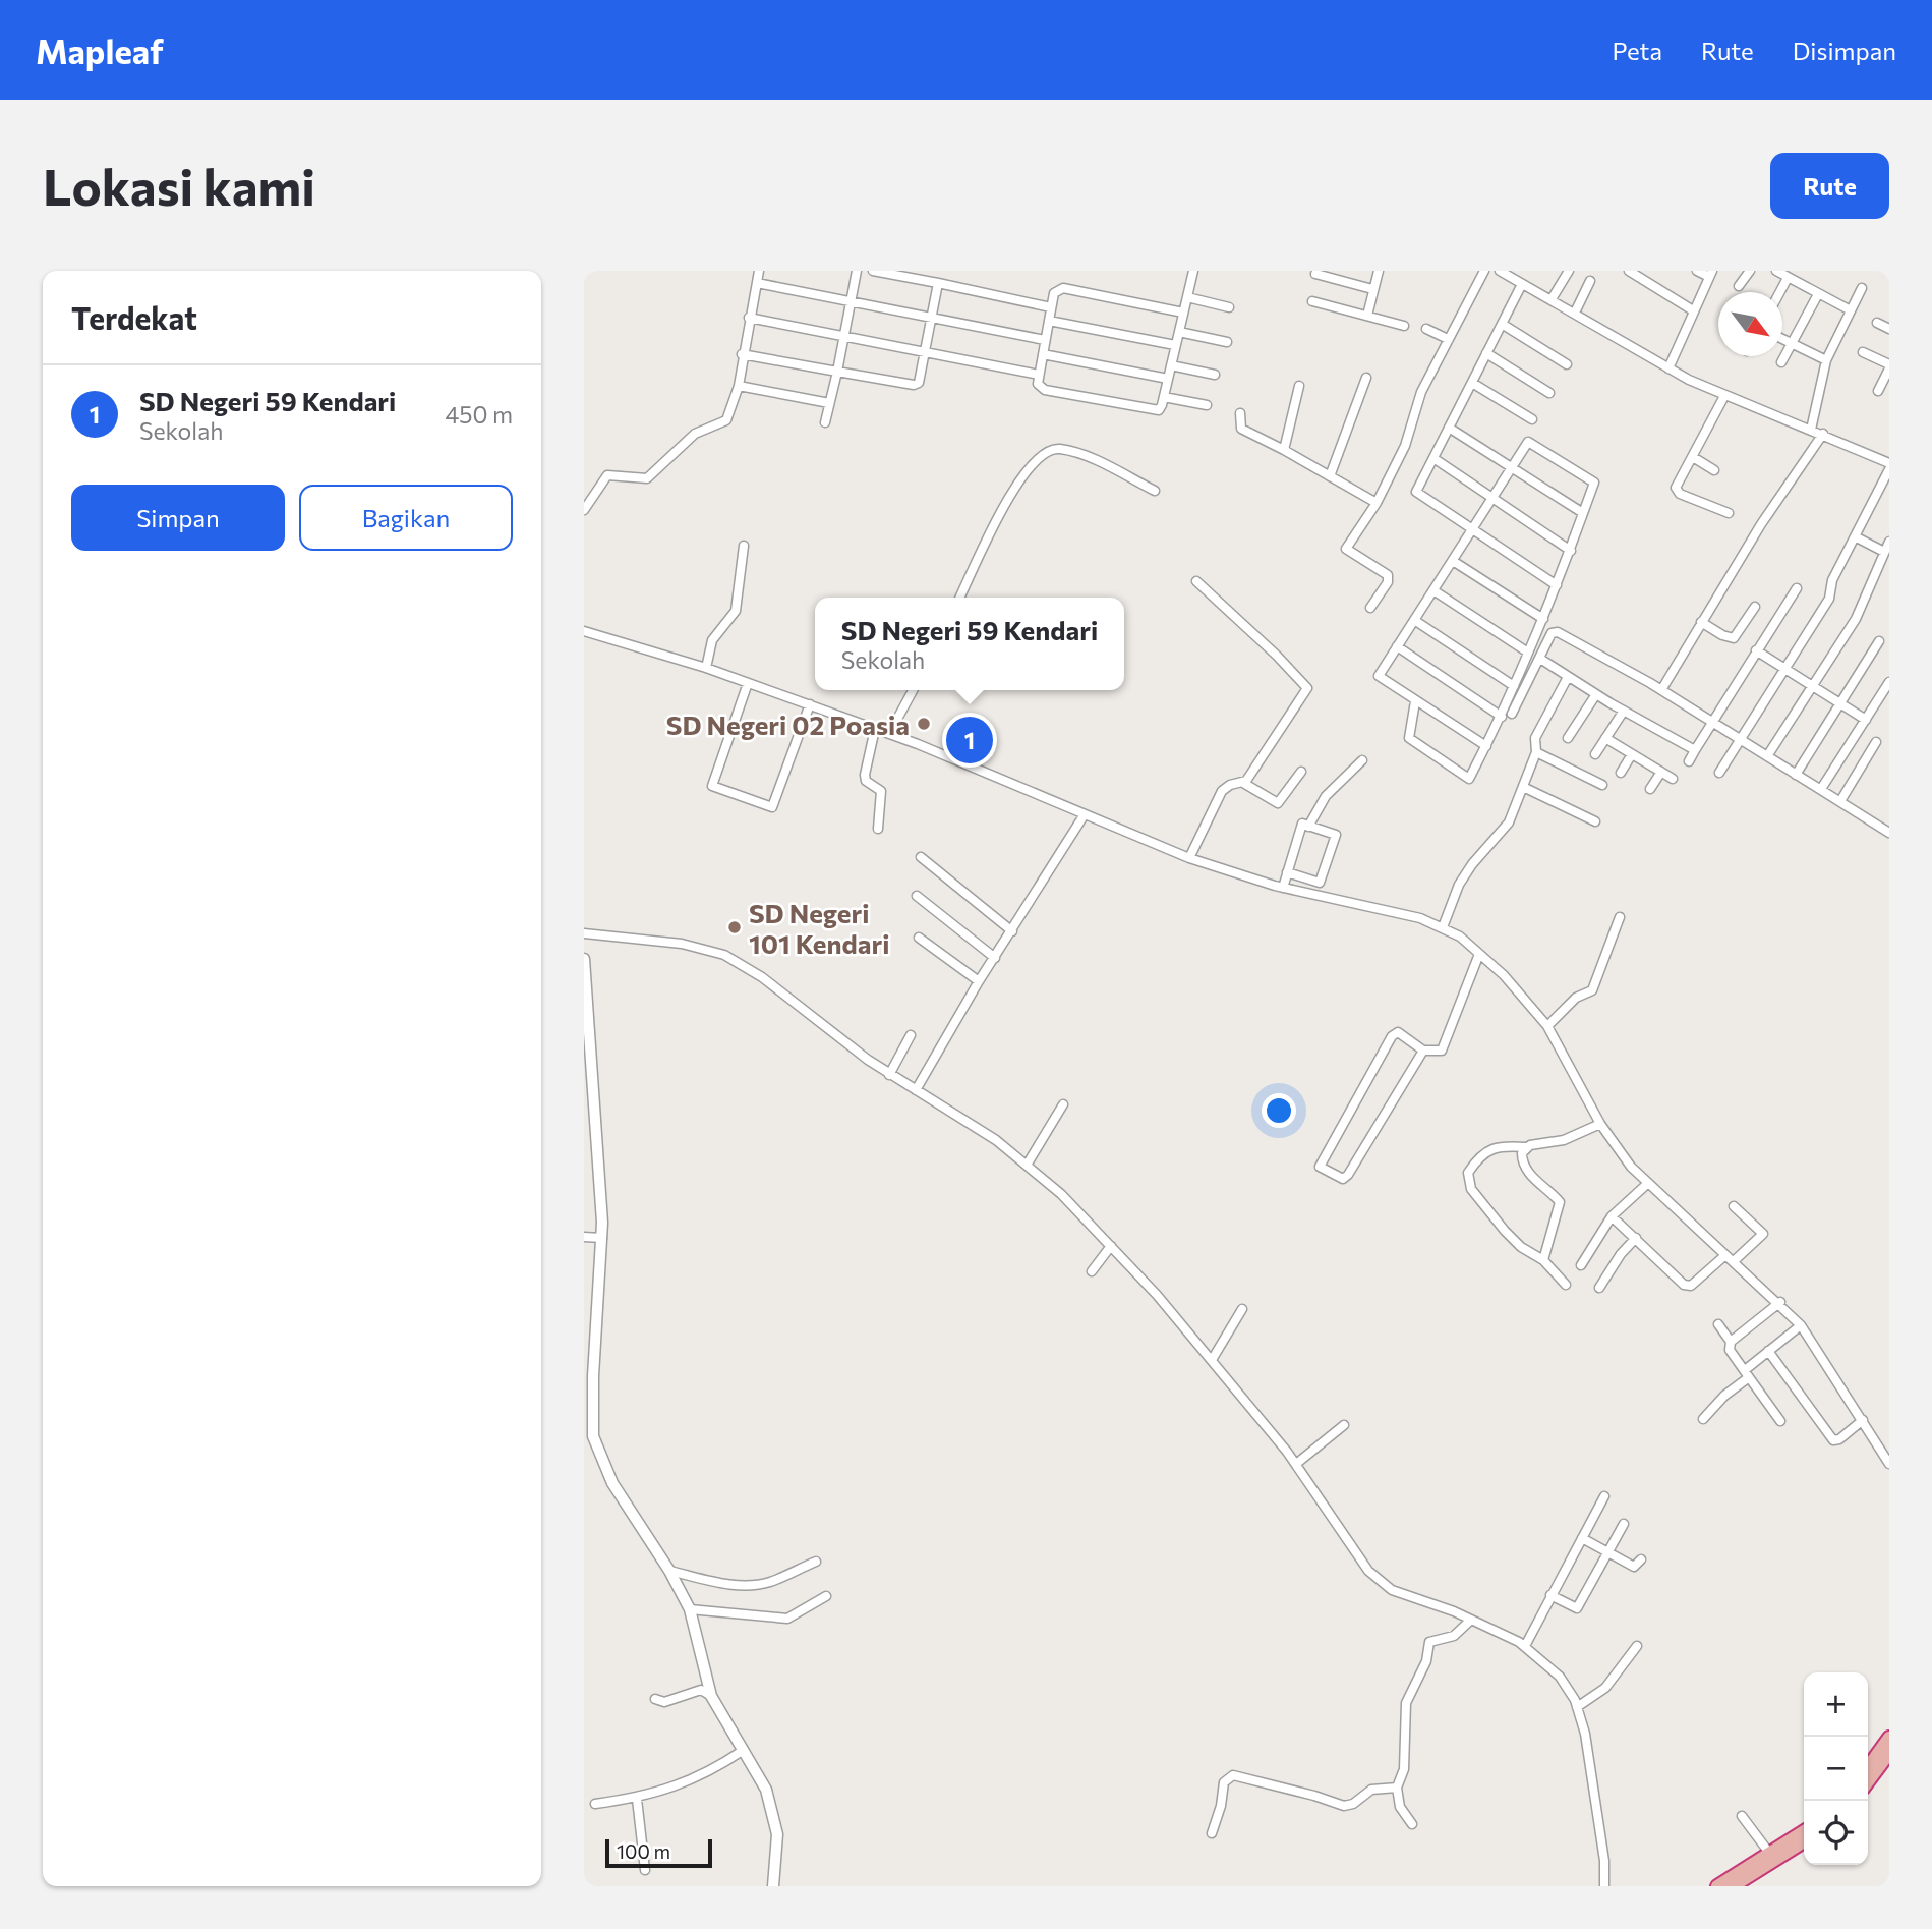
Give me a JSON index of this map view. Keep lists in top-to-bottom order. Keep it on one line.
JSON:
{"places":["SD Negeri 02 Poasia","SD Negeri 101 Kendari"],"scale_bar":"100 m","north":"bottom right","page":{"header":"Mapleaf","nav":["Peta","Rute","Disimpan"],"buttons":["Rute",["Simpan","Bagikan"]],"title":"Lokasi kami","heading":"Terdekat","list":[{"mark":"1","name":"SD Negeri 59 Kendari","note":"Sekolah","value":"450 m"}],"popup":["SD Negeri 59 Kendari","Sekolah"],"pins":"1","map_buttons":["+","−"],"scale":"100 m"}}
